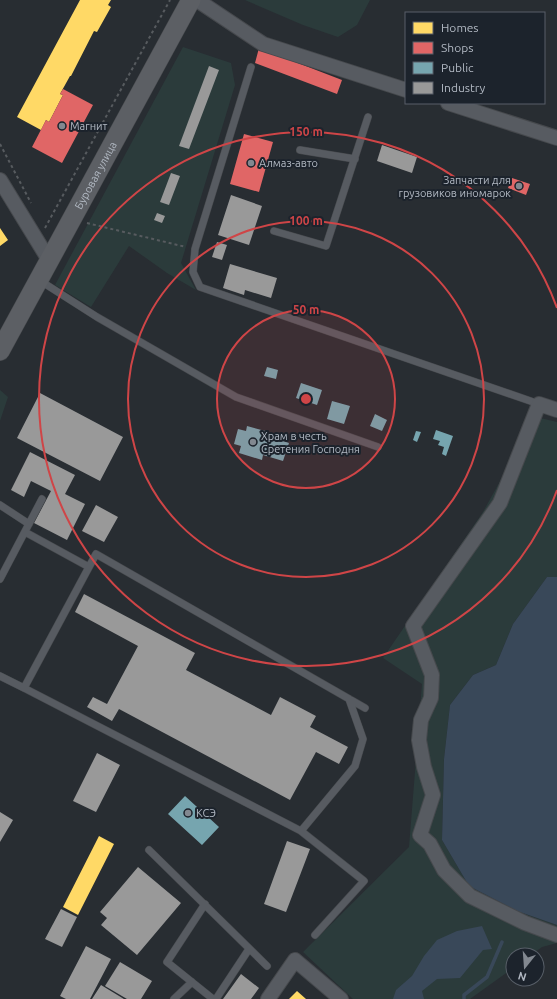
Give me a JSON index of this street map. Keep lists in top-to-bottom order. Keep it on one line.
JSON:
{"streets":{"main road":["Буровая улица"]},"places":["Магнит","Алмаз-авто","Запчасти для грузовиков иномарок","Храм в честь Сретения Господня","КСЭ"],"legend":["Homes","Shops","Public","Industry"],"north":"bottom","rings":["150 m","100 m","50 m"]}
